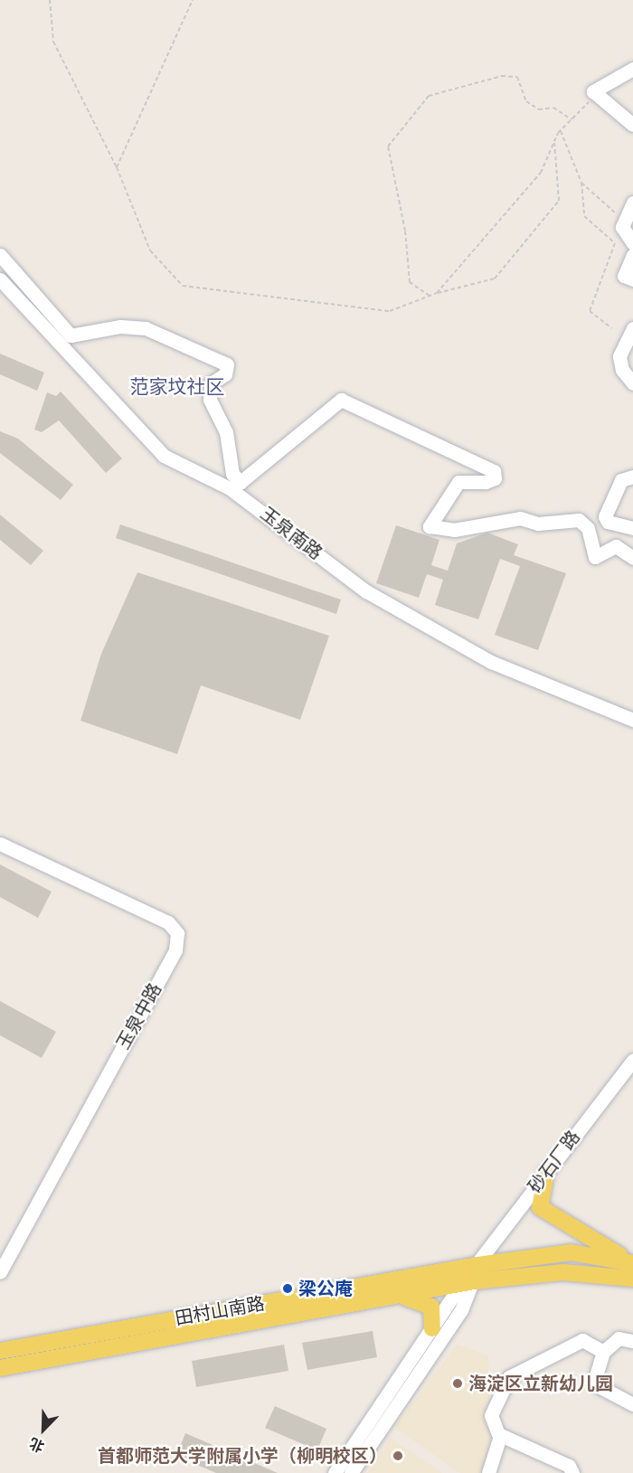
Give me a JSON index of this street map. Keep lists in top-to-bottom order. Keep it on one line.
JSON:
{"streets":{"main road":["田村山南路"],"street":["玉泉南路","玉泉中路","砂石厂路"]},"crossings":[["砂石厂路","田村山南路"]],"districts":["范家坟社区"],"places":["梁公庵","海淀区立新幼儿园","首都师范大学附属小学（柳明校区）"],"north":"bottom left"}
